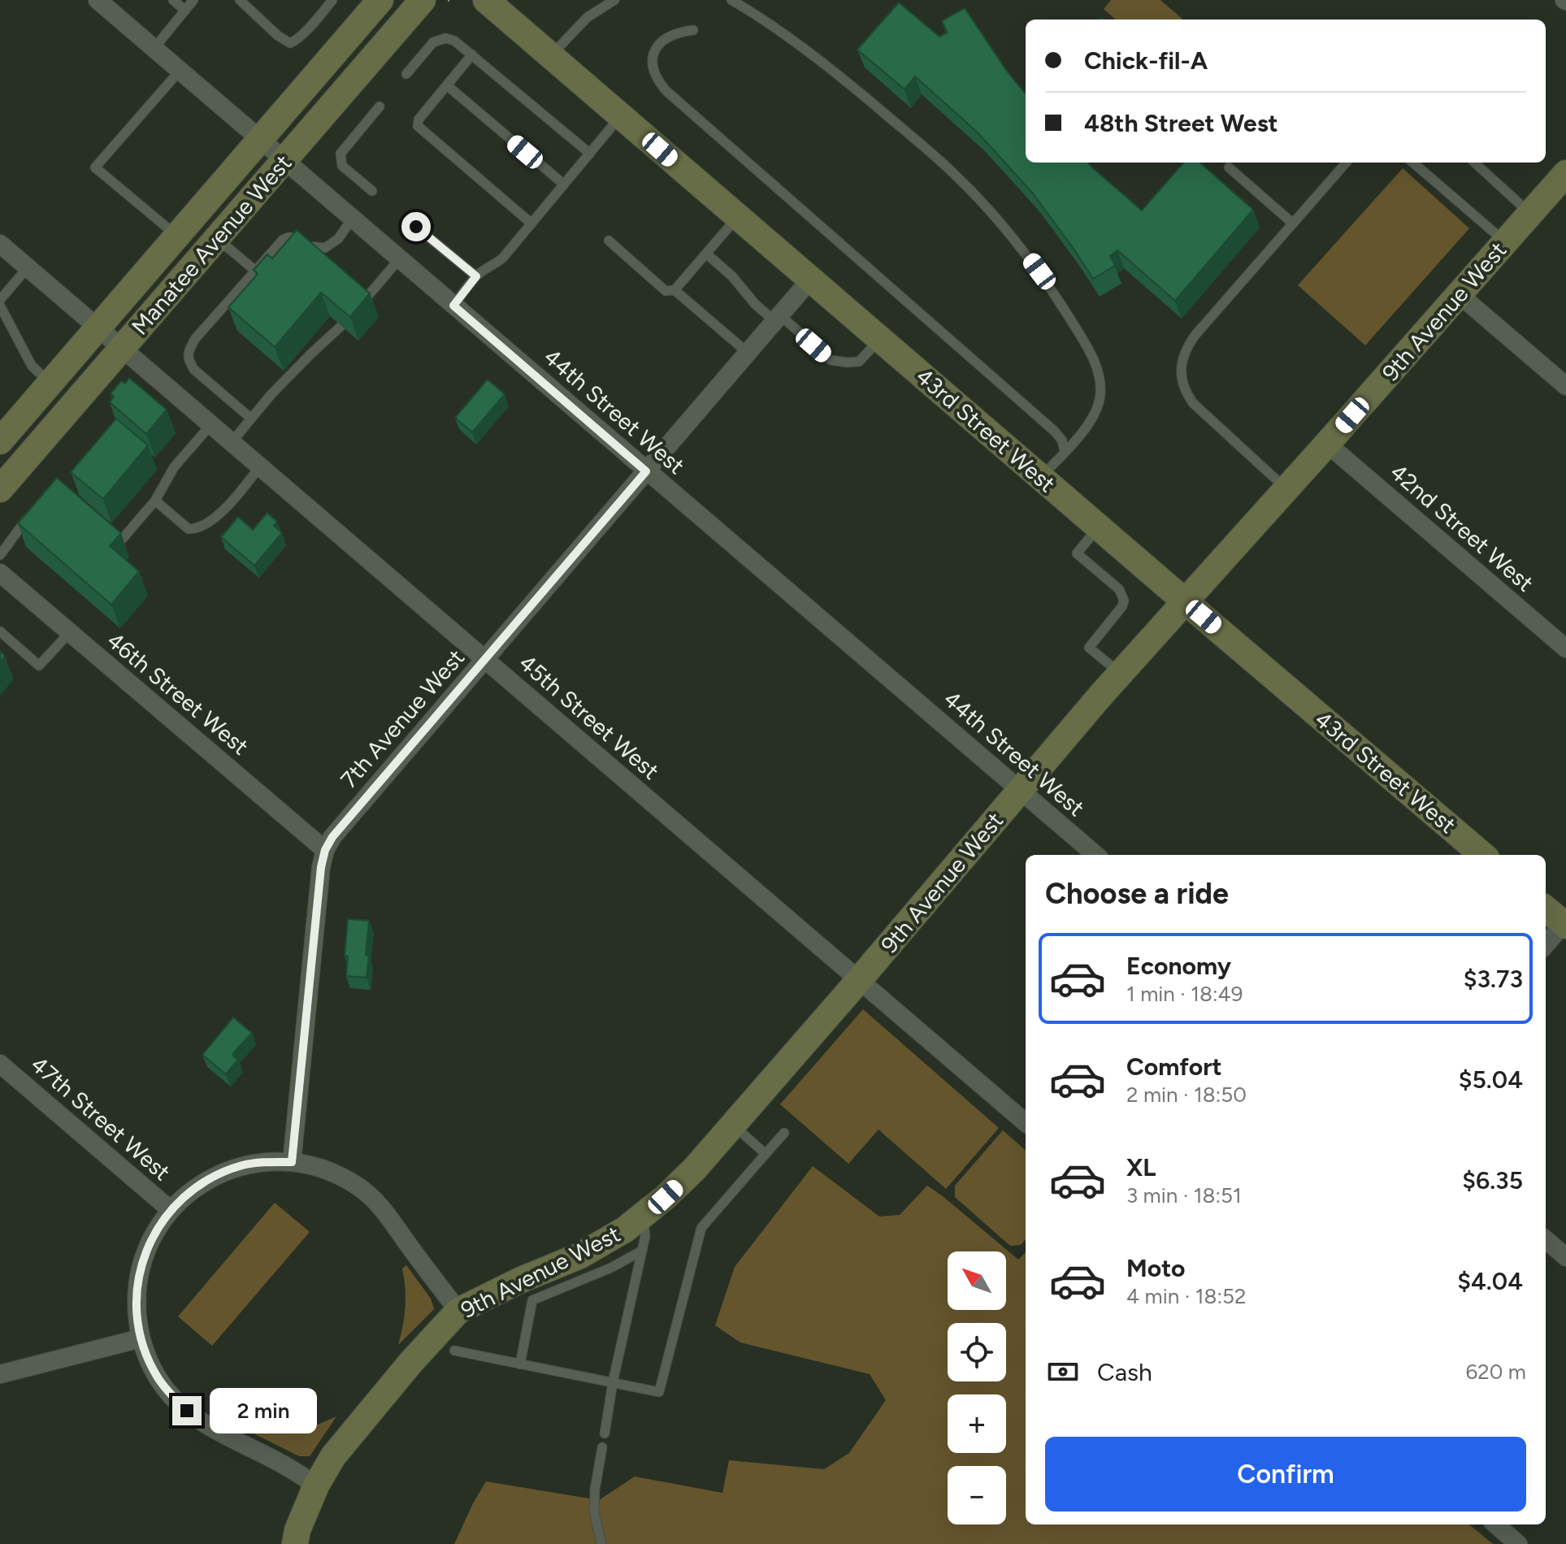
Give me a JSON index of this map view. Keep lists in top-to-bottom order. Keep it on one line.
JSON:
{"streets":{"street":["Manatee Avenue West","9th Avenue West","44th Street West","43rd Street West","42nd Street West","46th Street West","45th Street West","7th Avenue West","47th Street West"]},"crossings":[["Manatee Avenue West","44th Street West"],["Manatee Avenue West","45th Street West"],["9th Avenue West","44th Street West"],["9th Avenue West","43rd Street West"],["9th Avenue West","42nd Street West"],["9th Avenue West","45th Street West"],["44th Street West","7th Avenue West"],["43rd Street West","7th Avenue West"],["46th Street West","7th Avenue West"],["45th Street West","7th Avenue West"]],"north":"top left","page":{"banner":["Chick-fil-A","48th Street West"],"heading":"Choose a ride","list":[{"name":"Economy","note":"1 min · 18:49","value":"$3.73"},{"name":"Comfort","note":"2 min · 18:50","value":"$5.04"},{"name":"XL","note":"3 min · 18:51","value":"$6.35"},{"name":"Moto","note":"4 min · 18:52","value":"$4.04"}],"map_buttons":["+","−"],"pay":["Cash","620 m"],"bubble":"2 min","buttons":"Confirm"}}
